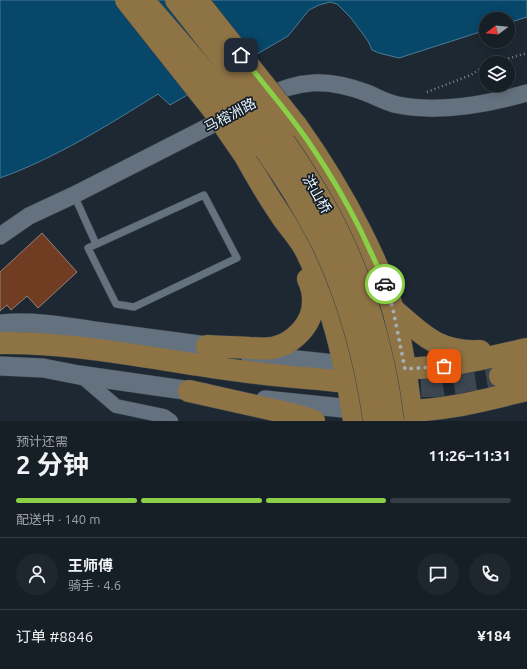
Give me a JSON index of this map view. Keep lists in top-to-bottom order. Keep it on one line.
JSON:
{"streets":{"main road":["洪山桥"],"street":["马榕洲路"]},"north":"left","page":{"heading":["2 分钟","预计还需","11:26–11:31"],"panel":["王师傅","骑手 · 4.6","订单 #8846","¥184"],"bar":"配送中 · 140 m"}}
